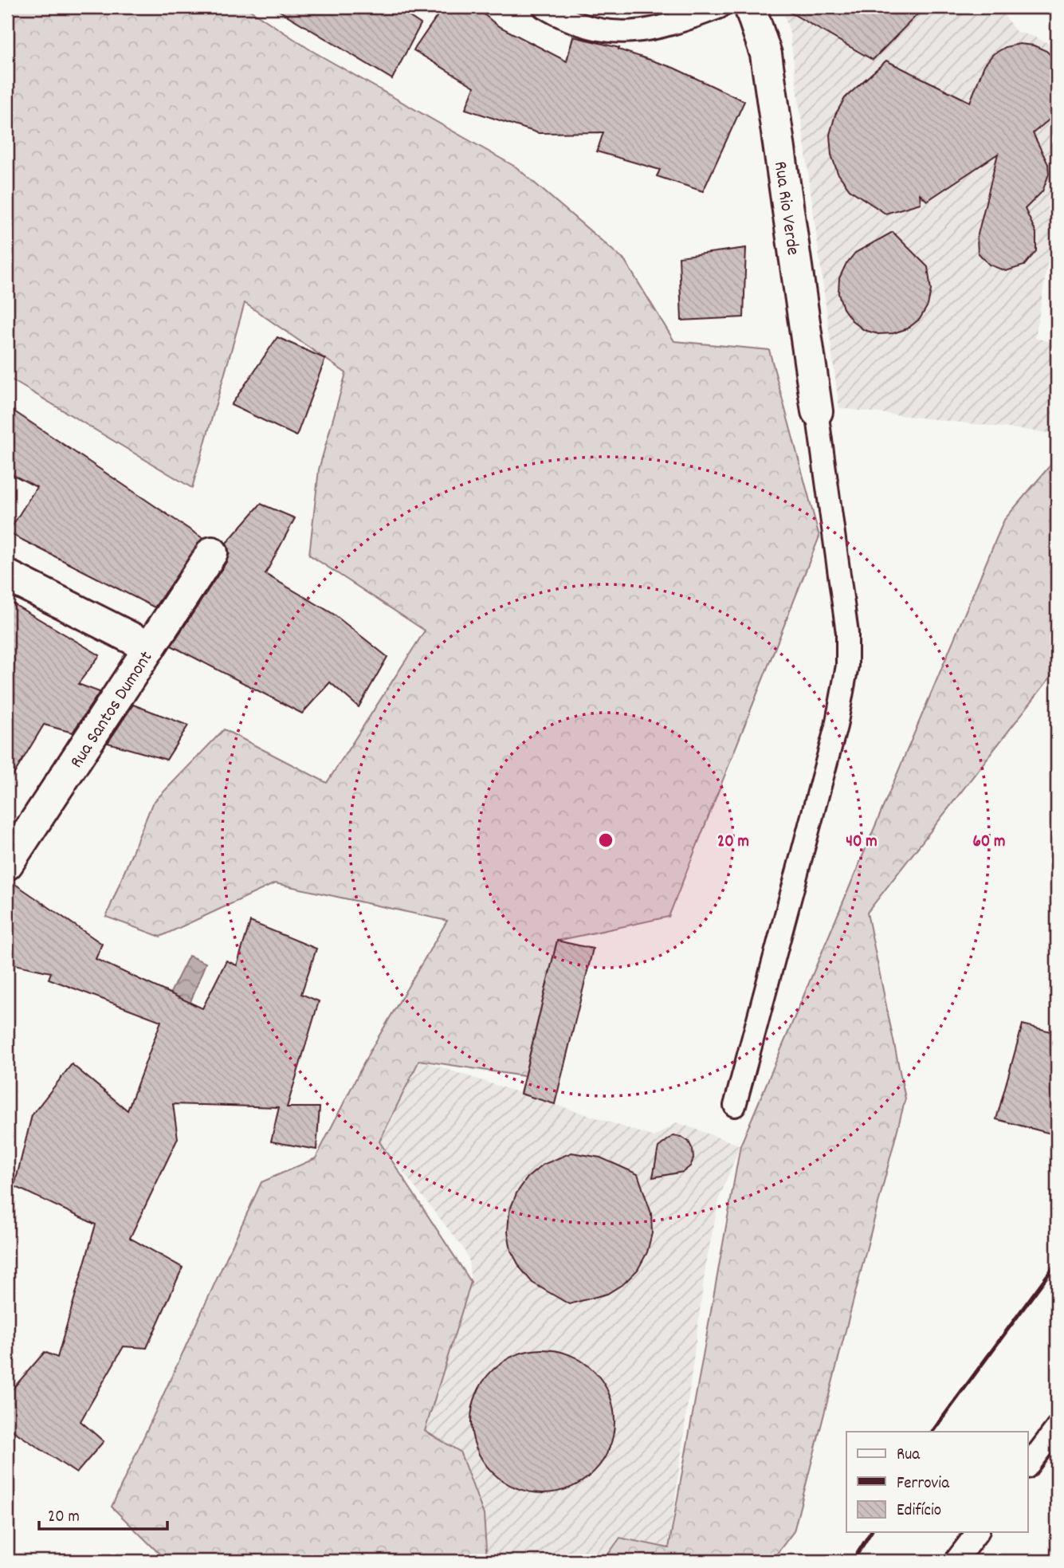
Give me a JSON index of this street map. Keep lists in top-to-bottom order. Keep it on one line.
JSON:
{"streets":{"street":["Rua Rio Verde","Rua Santos Dumont"]},"legend":["Rua","Ferrovia","Edifício"],"scale_bar":"20 m","rings":["20 m","40 m","60 m"]}
